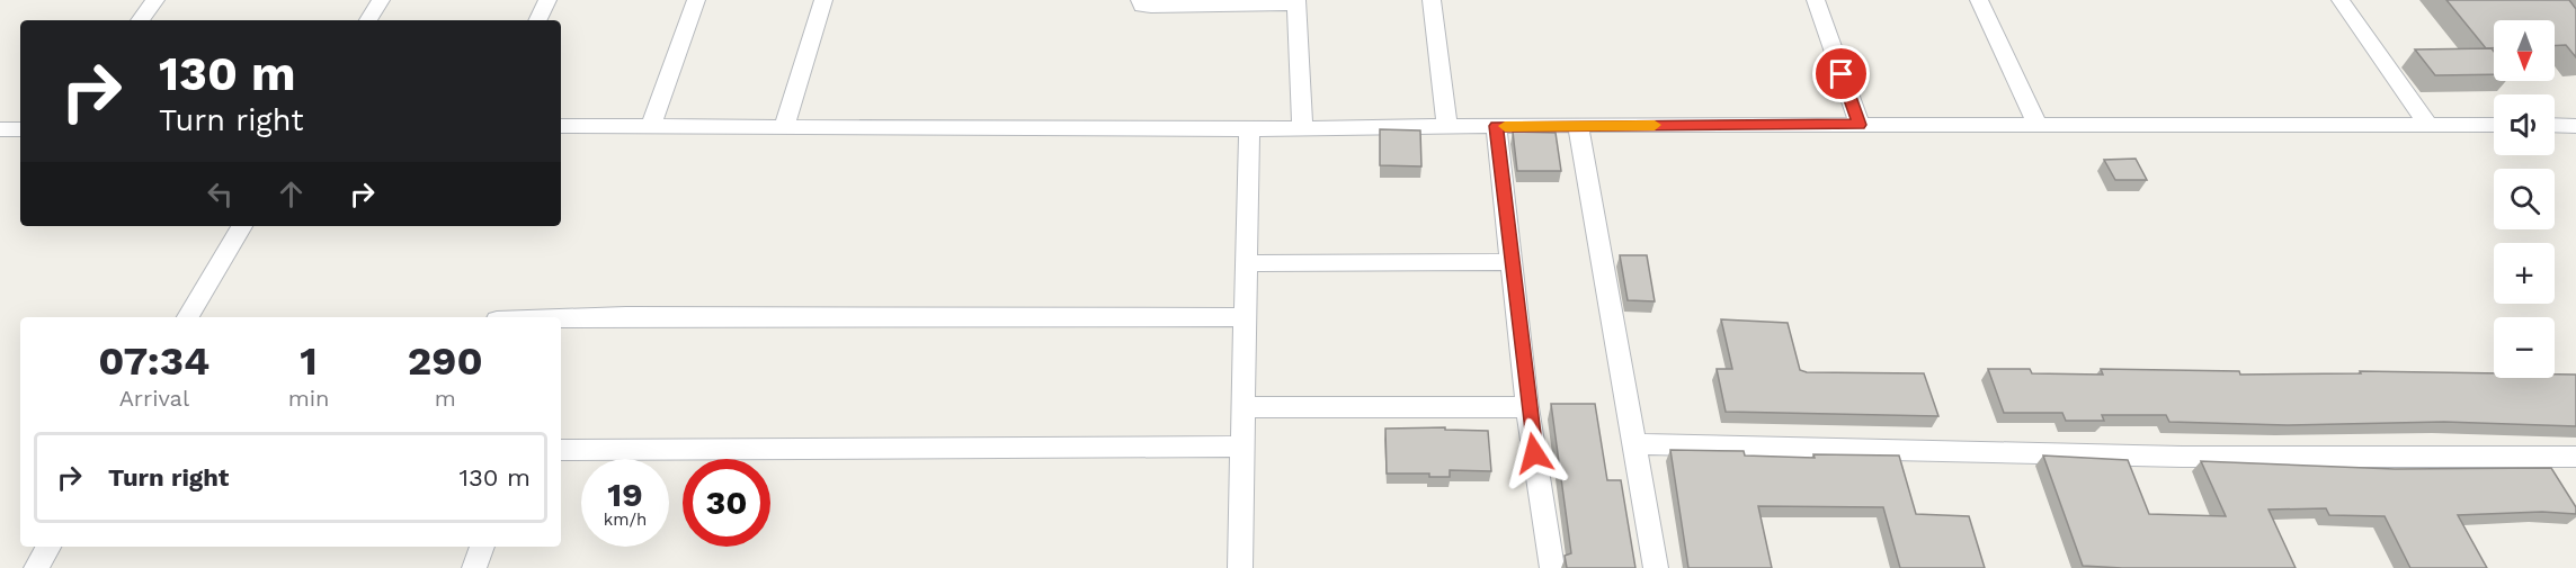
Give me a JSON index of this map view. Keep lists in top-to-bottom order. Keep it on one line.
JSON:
{"north":"bottom","page":{"map_buttons":["+","−"],"turn":["130 m","Turn right"],"eta":["07:34","Arrival","1","min","290","m"],"list":[{"name":"Turn right","value":"130 m"}],"speed":"19 km/h","limit":"30"}}
